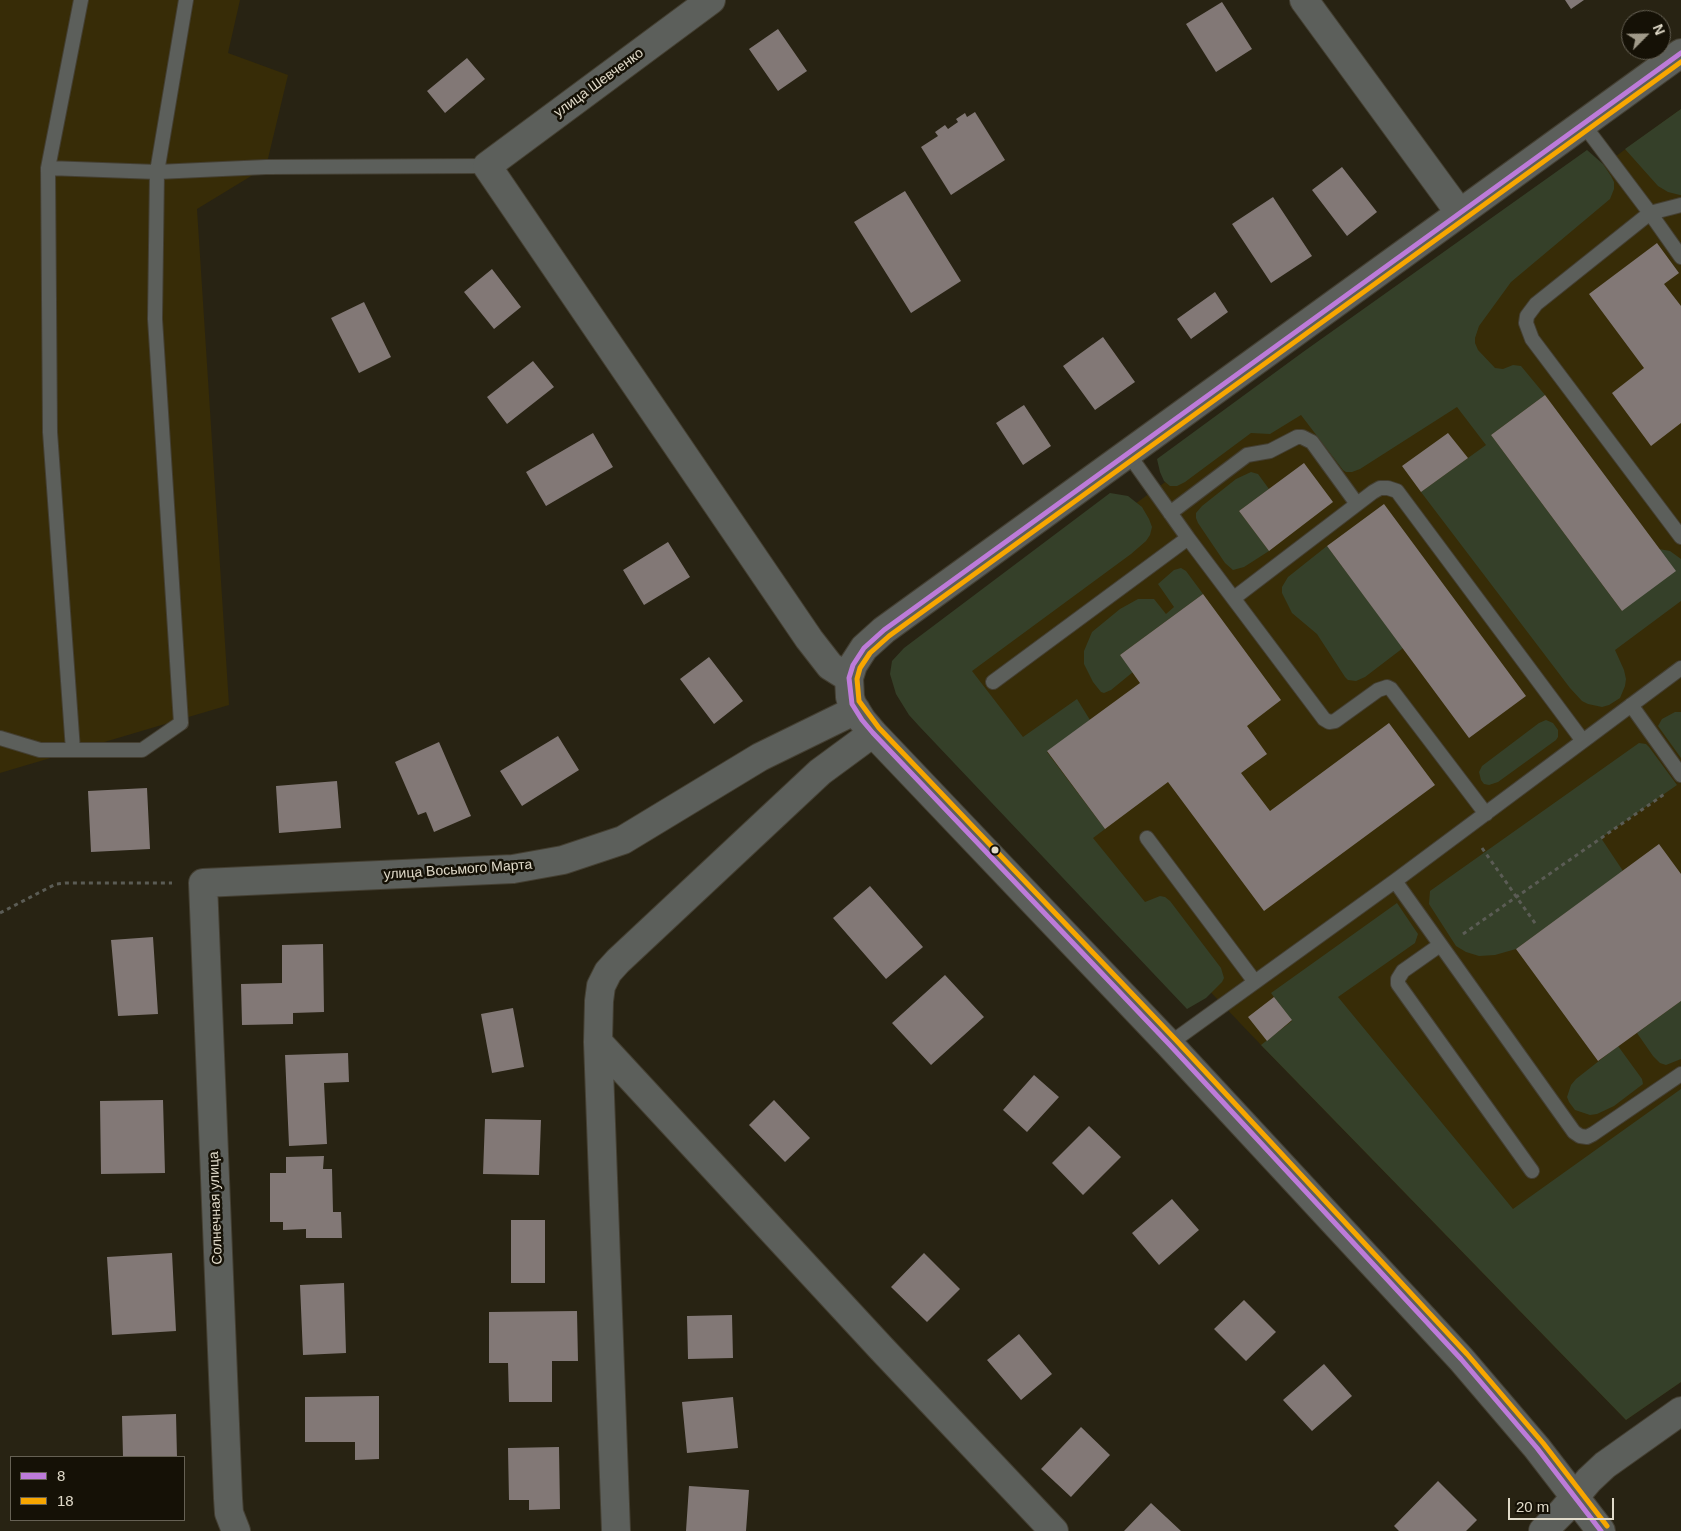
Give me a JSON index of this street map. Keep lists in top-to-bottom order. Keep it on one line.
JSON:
{"streets":{"street":["улица Шевченко","улица Восьмого Марта","Солнечная улица"]},"crossings":[["улица Восьмого Марта","Солнечная улица"]],"lines":["transit line 8","transit line 18"],"legend":["8","18"],"scale_bar":"20 m","north":"top right"}
